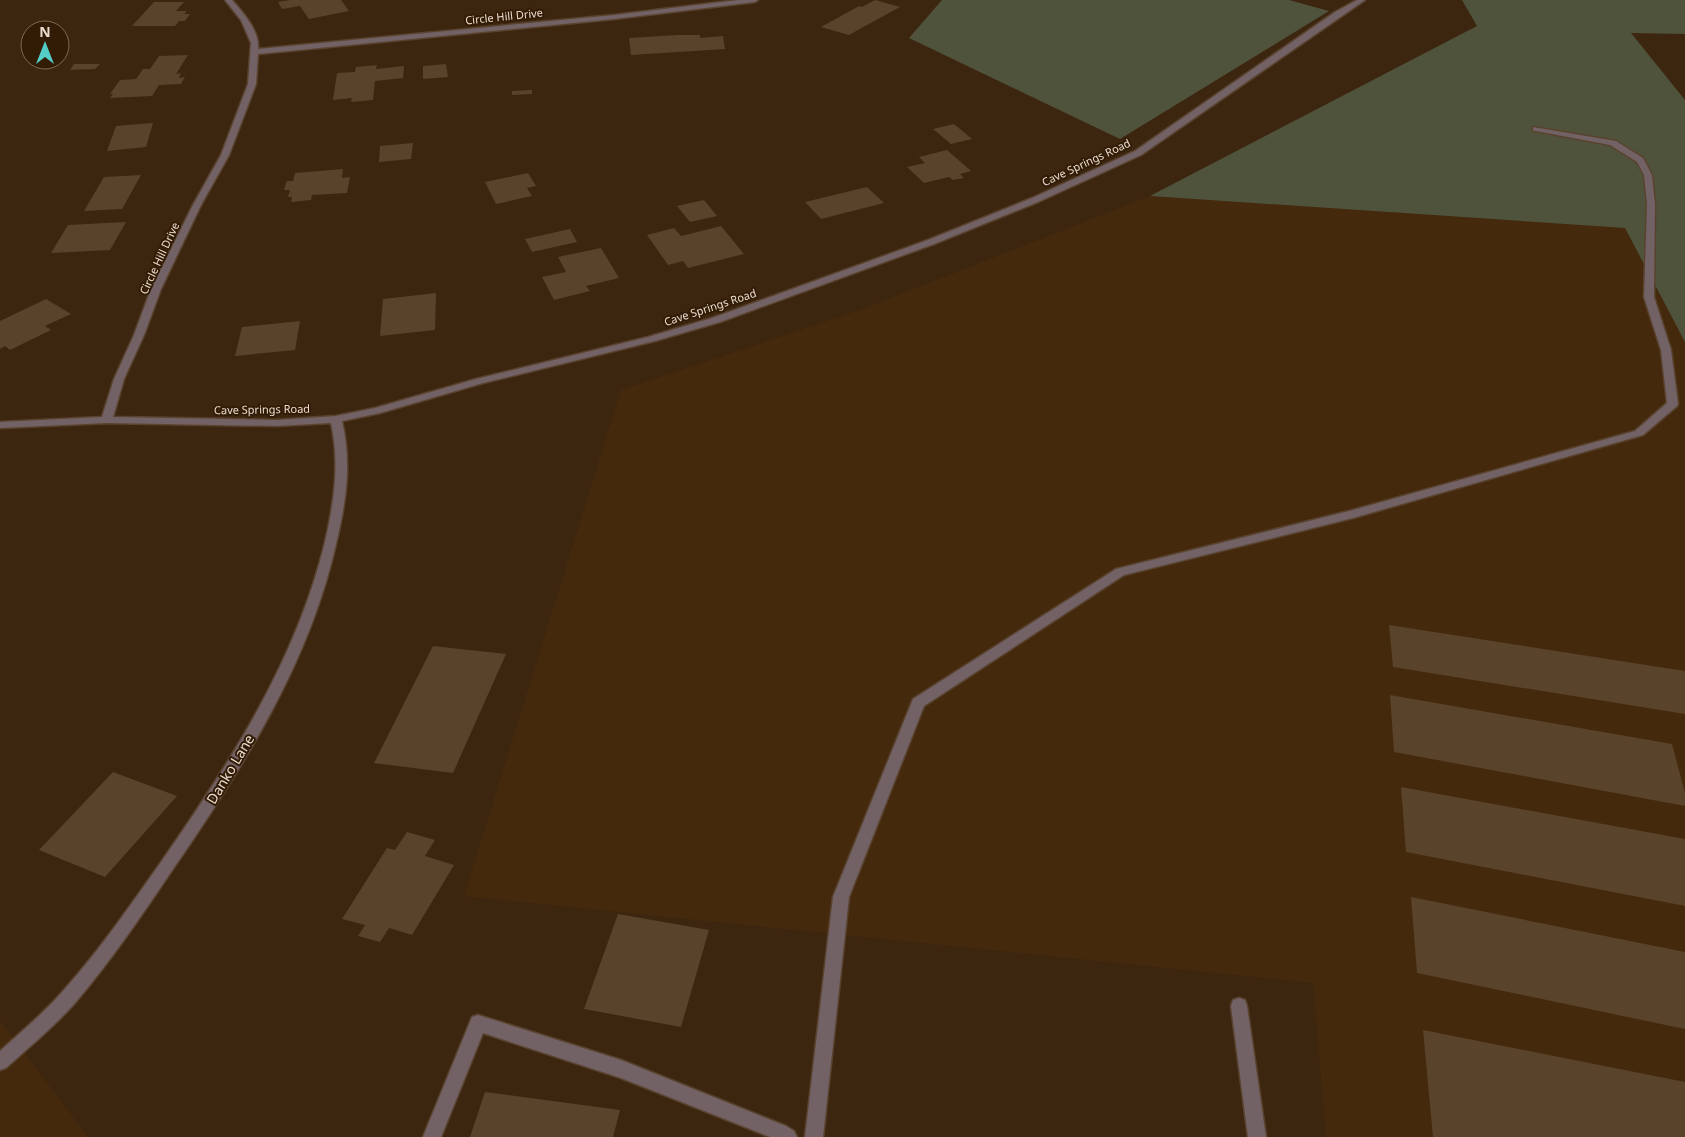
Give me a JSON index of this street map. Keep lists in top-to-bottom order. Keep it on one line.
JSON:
{"streets":{"street":["Circle Hill Drive","Cave Springs Road","Danko Lane"]},"crossings":[["Circle Hill Drive","Cave Springs Road"],["Cave Springs Road","Danko Lane"]],"north":"top"}
